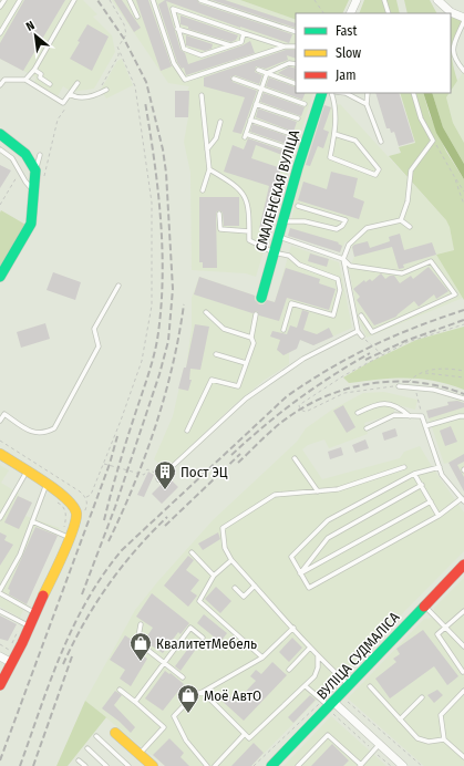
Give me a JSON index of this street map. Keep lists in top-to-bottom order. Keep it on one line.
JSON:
{"streets":{"street":["СМАЛЕНСКАЯ ВУЛІЦА","ВУЛІЦА СУДМАЛІСА"]},"places":{"building":["Пост ЭЦ"],"shop":["КвалитетМебель","Моё АвтО"]},"legend":["Fast","Slow","Jam"],"north":"top left"}
